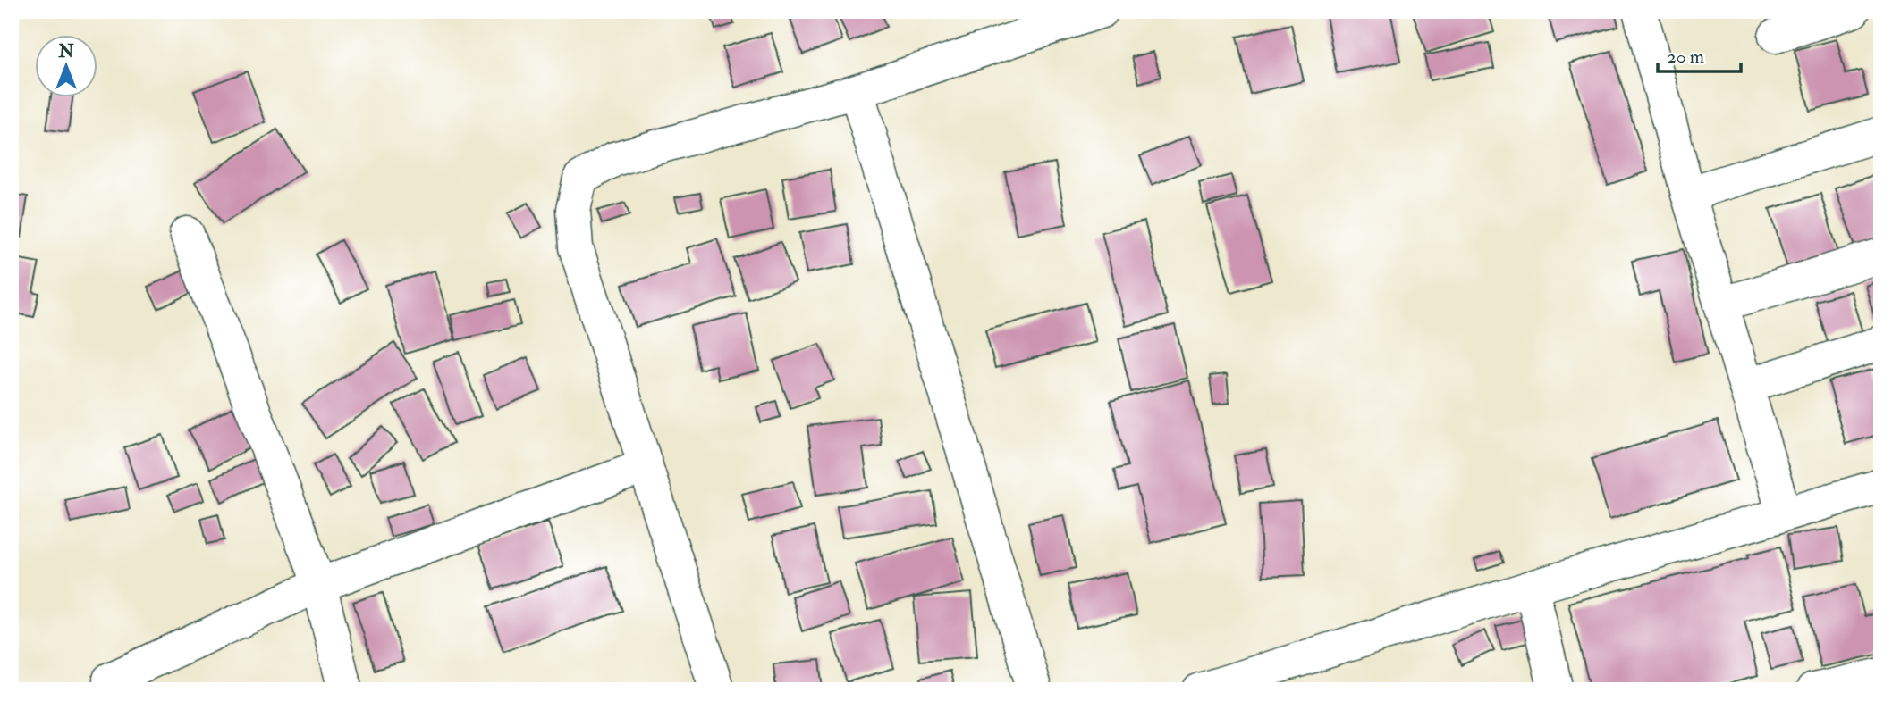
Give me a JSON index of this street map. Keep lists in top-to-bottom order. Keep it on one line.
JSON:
{"scale_bar":"20 m","north":"top"}
